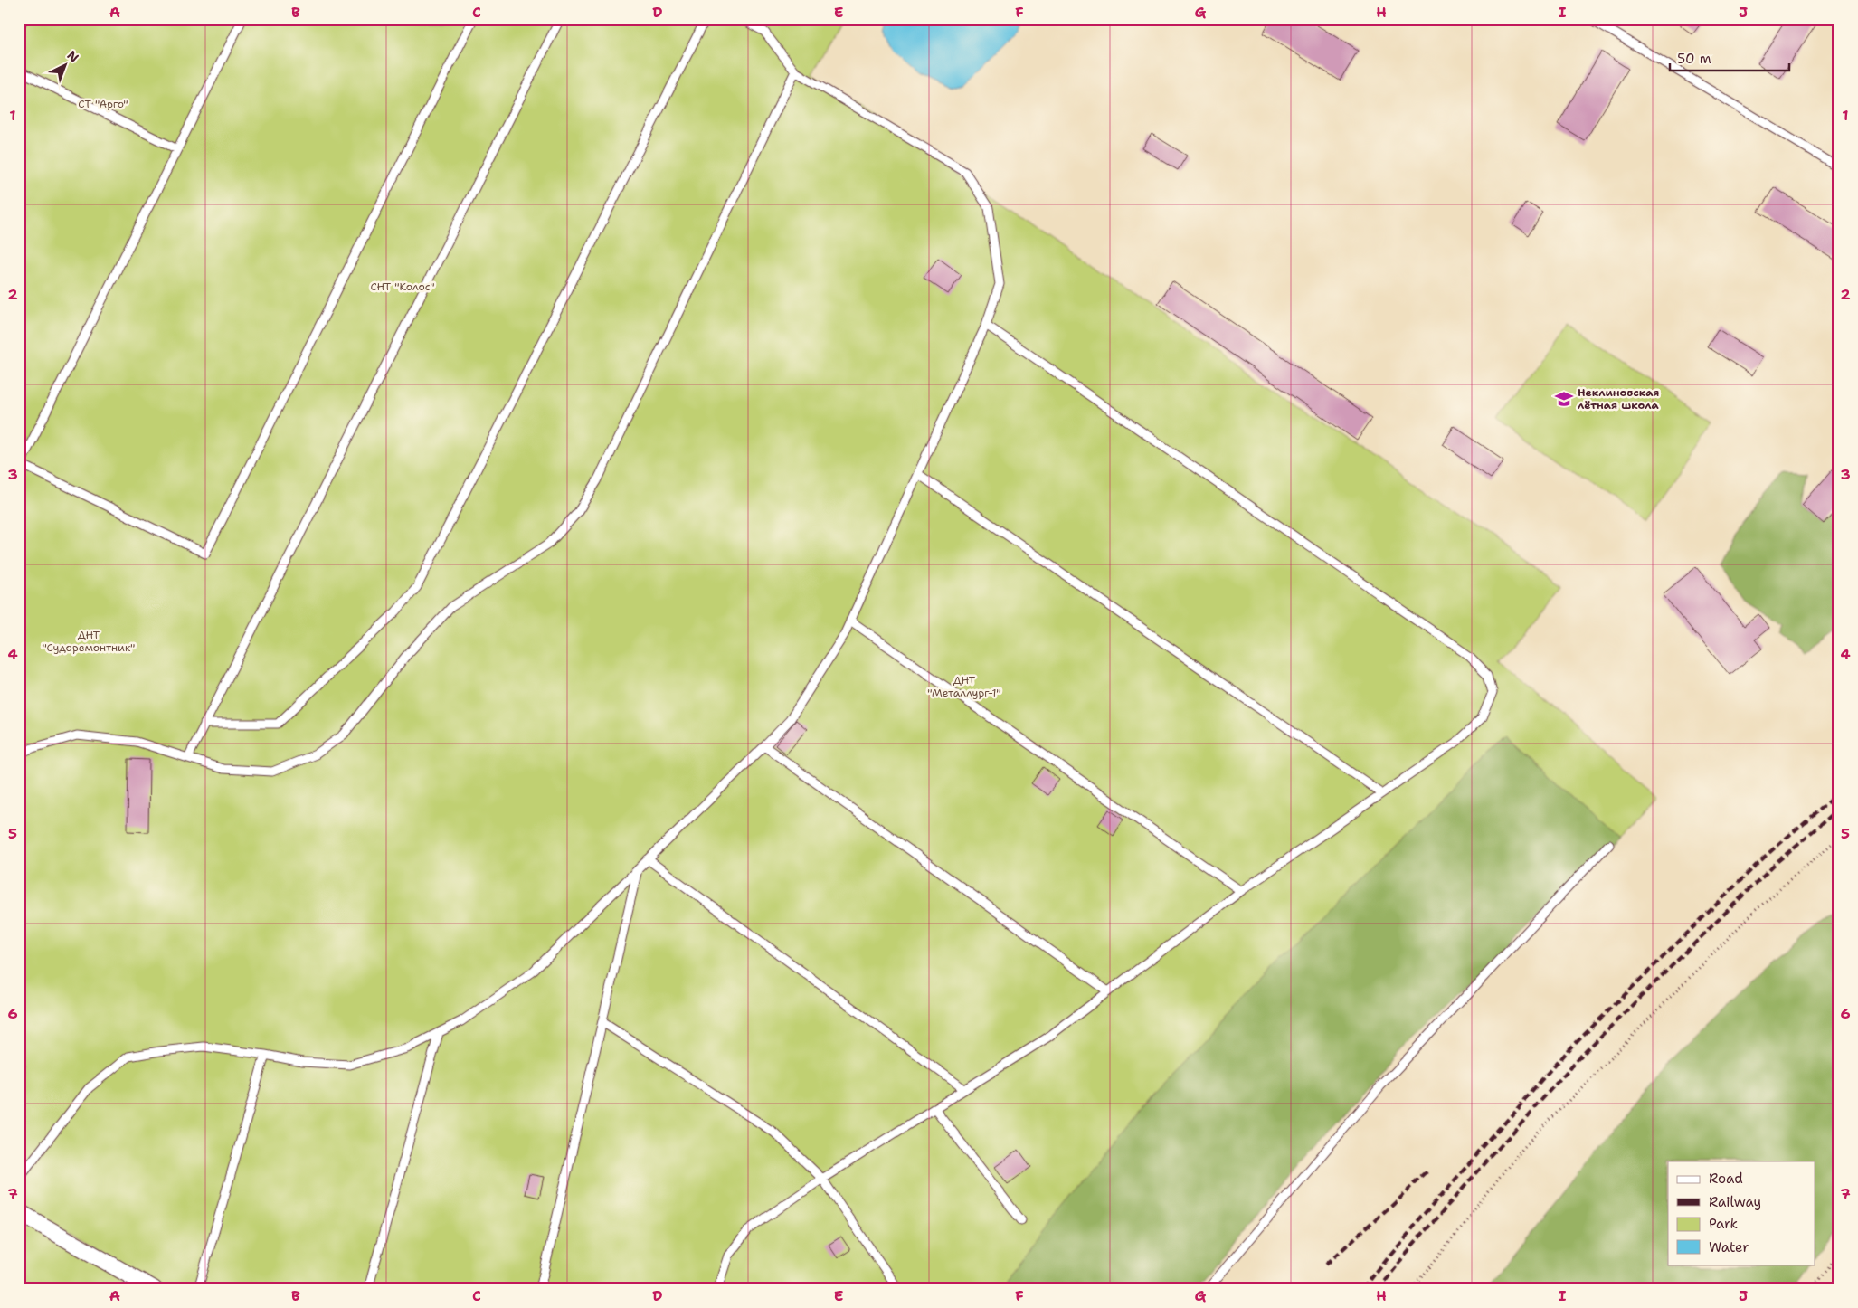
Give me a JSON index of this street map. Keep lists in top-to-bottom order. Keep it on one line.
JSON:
{"parks":["СТ \"Арго\"","СНТ \"Колос\"","ДНТ \"Судоремонтник\"","ДНТ \"Металлург-1\""],"places":{"school or university":["Неклиновская лётная школа"]},"legend":["Road","Railway","Park","Water"],"scale_bar":"50 m","north":"top right","grid":{"columns":["A","B","C","D","E","F","G","H","I","J"],"rows":["1","2","3","4","5","6","7"]}}
